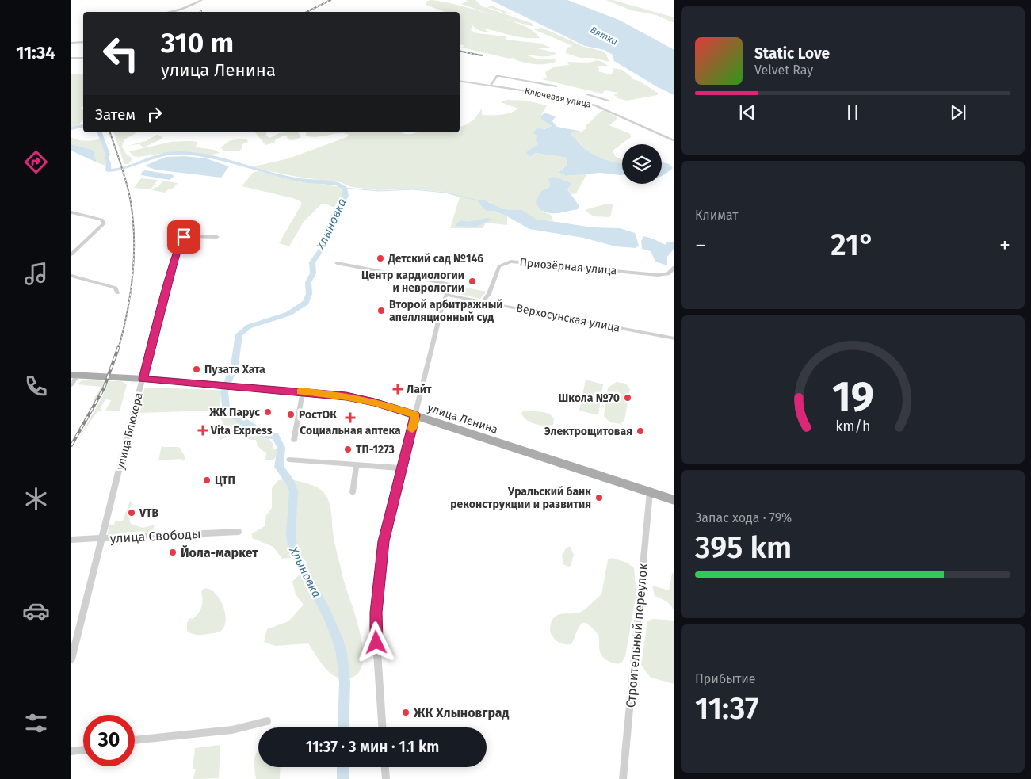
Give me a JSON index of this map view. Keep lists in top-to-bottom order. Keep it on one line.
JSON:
{"streets":{"main road":["улица Ленина"],"street":["Ключевая улица","Приозёрная улица","Верхосунская улица","улица Блюхера","улица Свободы","Строительный переулок"]},"crossings":[["Приозёрная улица","Верхосунская улица"],["улица Ленина","улица Блюхера"],["улица Ленина","Строительный переулок"],["улица Блюхера","улица Свободы"]],"water":["Вятка","Хлыновка"],"places":{"other":["Детский сад №146","Центр кардиологии и неврологии","Второй арбитражный апелляционный суд","Пузата Хата","Школа №70","ЖК Парус","РостОК","Электрощитовая","ТП-1273","ЦТП","Уральский банк реконструкции и развития","VTB","Йола-маркет","ЖК Хлыновград"],"health":["Лайт","Социальная аптека","Vita Express"]},"page":{"tabs":"11:34","turn":["310 m","улица Ленина"],"song":["Static Love","Velvet Ray"],"then":"Затем","tile":["Климат",["Запас хода · 79%","395 km"],["Прибытие","11:37"]],"heat":["−","21°","+"],"limit":"30","trip":"11:37 · 3 мин · 1.1 km","gauge":["19","km/h"]}}
